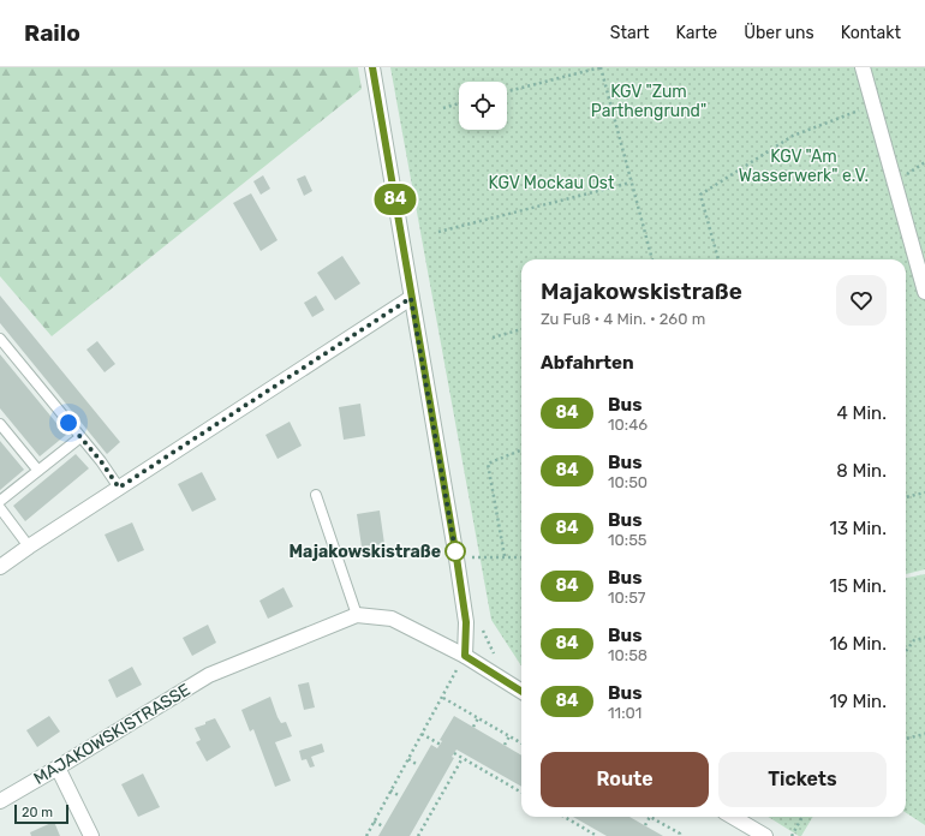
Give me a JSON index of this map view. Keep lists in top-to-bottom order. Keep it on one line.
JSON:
{"streets":{"street":["MAJAKOWSKISTRASSE"]},"parks":["KGV \"Zum Parthengrund\"","KGV \"Am Wasserwerk\" e.V.","KGV Mockau Ost"],"places":["Majakowskistraße"],"lines":["bus line 84"],"scale_bar":"20 m","page":{"header":"Railo","nav":["Start","Karte","Über uns","Kontakt"],"on_map":"84","heading":[["Majakowskistraße","Zu Fuß · 4 Min. · 260 m"],"Abfahrten"],"list":[{"mark":"84","name":"Bus","note":"10:46","value":"4 Min."},{"mark":"84","name":"Bus","note":"10:50","value":"8 Min."},{"mark":"84","name":"Bus","note":"10:55","value":"13 Min."},{"mark":"84","name":"Bus","note":"10:57","value":"15 Min."},{"mark":"84","name":"Bus","note":"10:58","value":"16 Min."},{"mark":"84","name":"Bus","note":"11:01","value":"19 Min."}],"buttons":["Route","Tickets"],"scale":"20 m"}}
